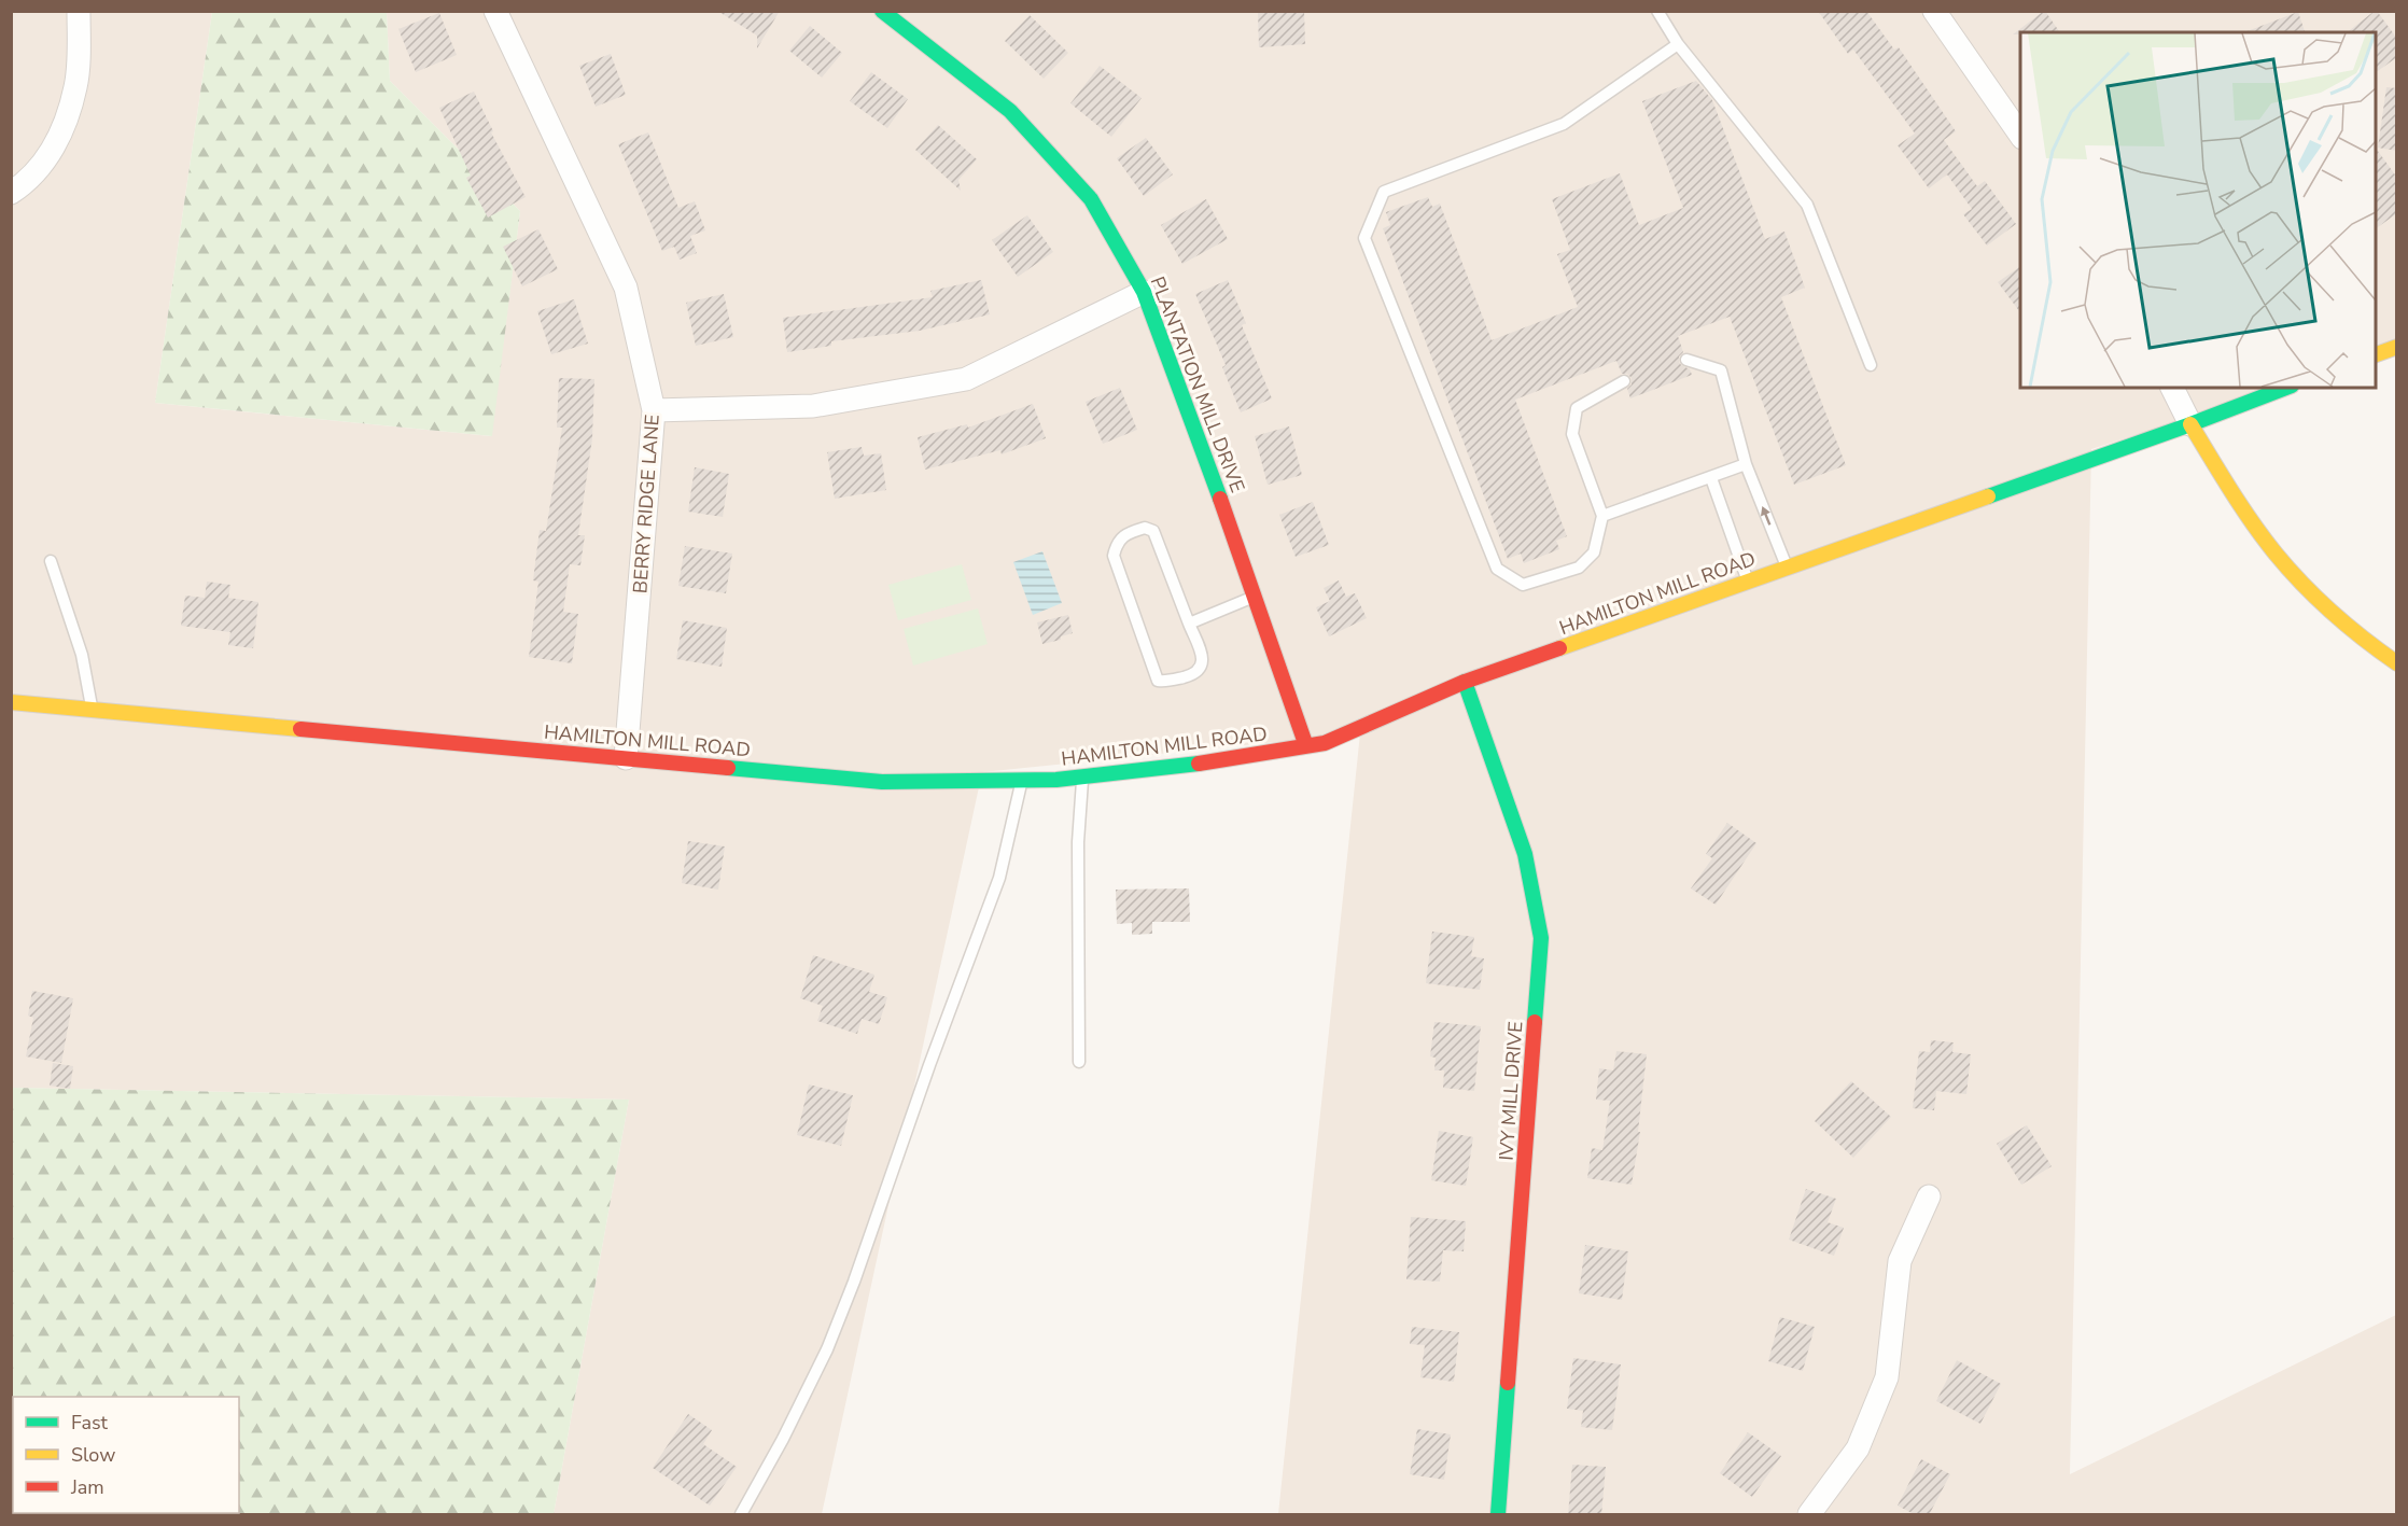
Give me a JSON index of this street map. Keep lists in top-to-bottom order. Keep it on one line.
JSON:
{"streets":{"main road":["PLANTATION MILL DRIVE","HAMILTON MILL ROAD","IVY MILL DRIVE"],"street":["BERRY RIDGE LANE"]},"crossings":[["PLANTATION MILL DRIVE","HAMILTON MILL ROAD"],["BERRY RIDGE LANE","HAMILTON MILL ROAD"],["HAMILTON MILL ROAD","IVY MILL DRIVE"]],"legend":["Fast","Slow","Jam"]}
